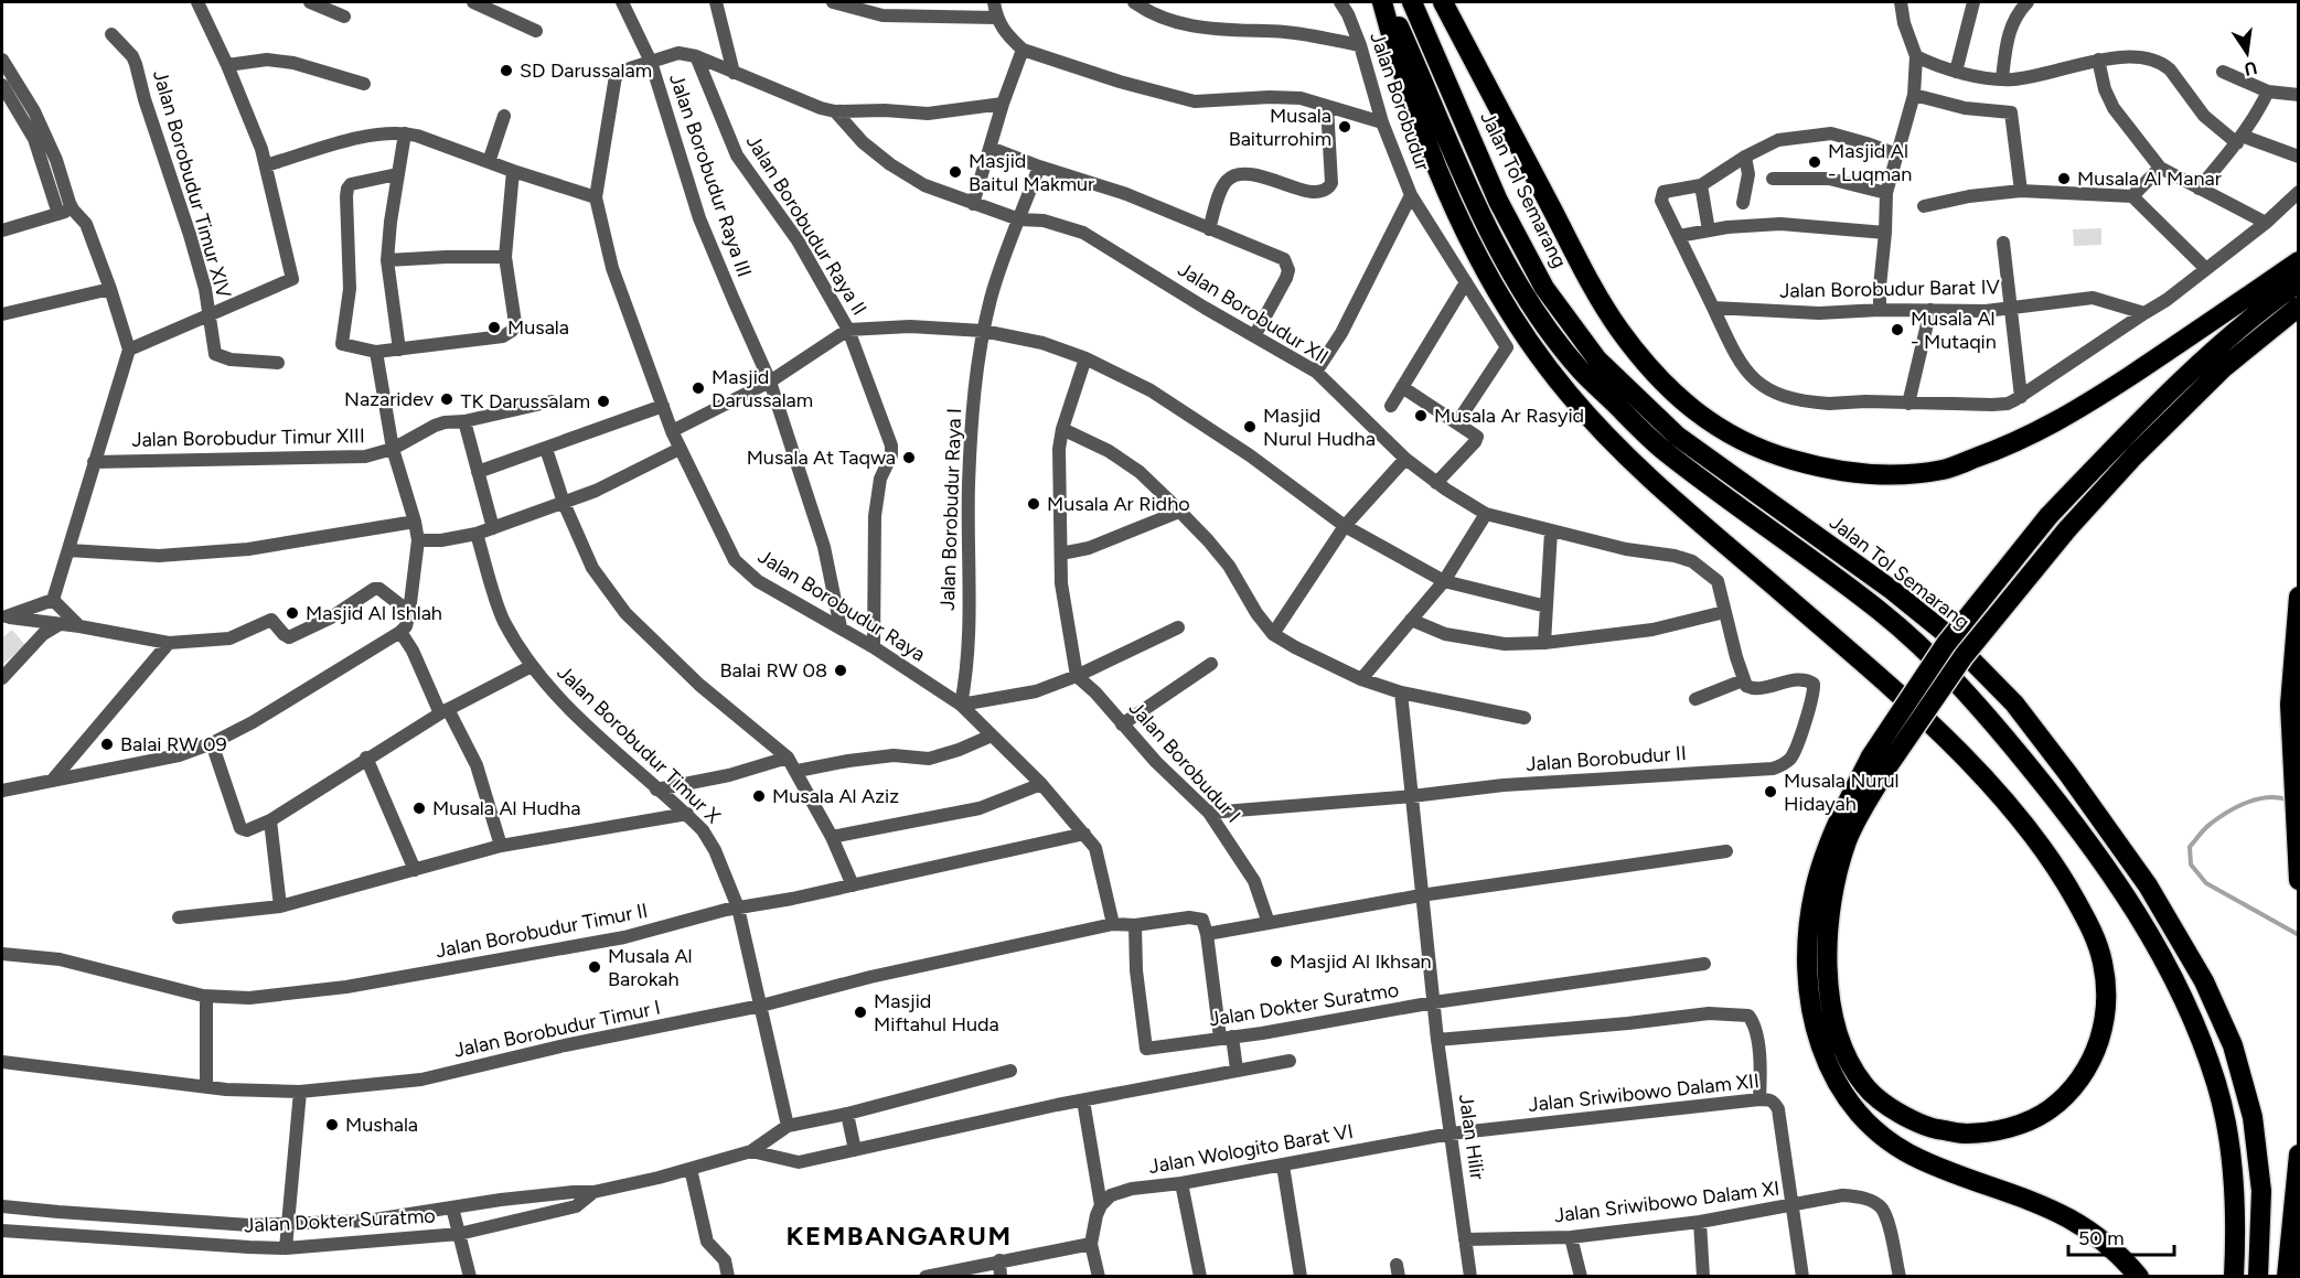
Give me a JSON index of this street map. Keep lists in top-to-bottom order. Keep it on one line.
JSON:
{"streets":{"highway":["Jalan Tol Semarang"],"street":["Jalan Borobudur","Jalan Borobudur Raya III","Jalan Borobudur Timur XIV","Jalan Borobudur Raya II","Jalan Borobudur Barat IV","Jalan Borobudur XII","Jalan Borobudur Timur XIII","Jalan Borobudur Raya I","Jalan Borobudur Raya","Jalan Borobudur Timur X","Jalan Borobudur II","Jalan Borobudur I","Jalan Borobudur Timur II","Jalan Dokter Suratmo","Jalan Borobudur Timur I","Jalan Sriwibowo Dalam XII","Jalan Hilir","Jalan Wologito Barat VI","Jalan Sriwibowo Dalam XI"]},"crossings":[["Jalan Borobudur Raya III","Jalan Borobudur Raya"],["Jalan Borobudur Raya II","Jalan Borobudur Raya"],["Jalan Borobudur XII","Jalan Borobudur Raya I"],["Jalan Borobudur Raya I","Jalan Borobudur Raya"],["Jalan Borobudur Raya","Jalan Borobudur Timur II"],["Jalan Borobudur Raya","Jalan Borobudur Timur I"],["Jalan Borobudur Timur X","Jalan Borobudur Timur II"],["Jalan Borobudur Timur X","Jalan Dokter Suratmo"],["Jalan Borobudur Timur X","Jalan Borobudur Timur I"],["Jalan Borobudur II","Jalan Borobudur I"],["Jalan Dokter Suratmo","Jalan Borobudur Timur I"],["Jalan Dokter Suratmo","Jalan Hilir"],["Jalan Sriwibowo Dalam XII","Jalan Hilir"],["Jalan Sriwibowo Dalam XII","Jalan Wologito Barat VI"],["Jalan Sriwibowo Dalam XII","Jalan Sriwibowo Dalam XI"],["Jalan Hilir","Jalan Wologito Barat VI"],["Jalan Hilir","Jalan Sriwibowo Dalam XI"]],"districts":["KEMBANGARUM"],"places":["SD Darussalam","Musala Baiturrohim","Masjid Al - Luqman","Masjid Baitul Makmur","Musala Al Manar","Musala","Musala Al - Mutaqin","Masjid Darussalam","Nazaridev","TK Darussalam","Musala Ar Rasyid","Masjid Nurul Hudha","Musala At Taqwa","Musala Ar Ridho","Masjid Al Ishlah","Balai RW 08","Balai RW 09","Musala Nurul Hidayah","Musala Al Aziz","Musala Al Hudha","Masjid Al Ikhsan","Musala Al Barokah","Masjid Miftahul Huda","Mushala"],"scale_bar":"50 m","north":"bottom"}
